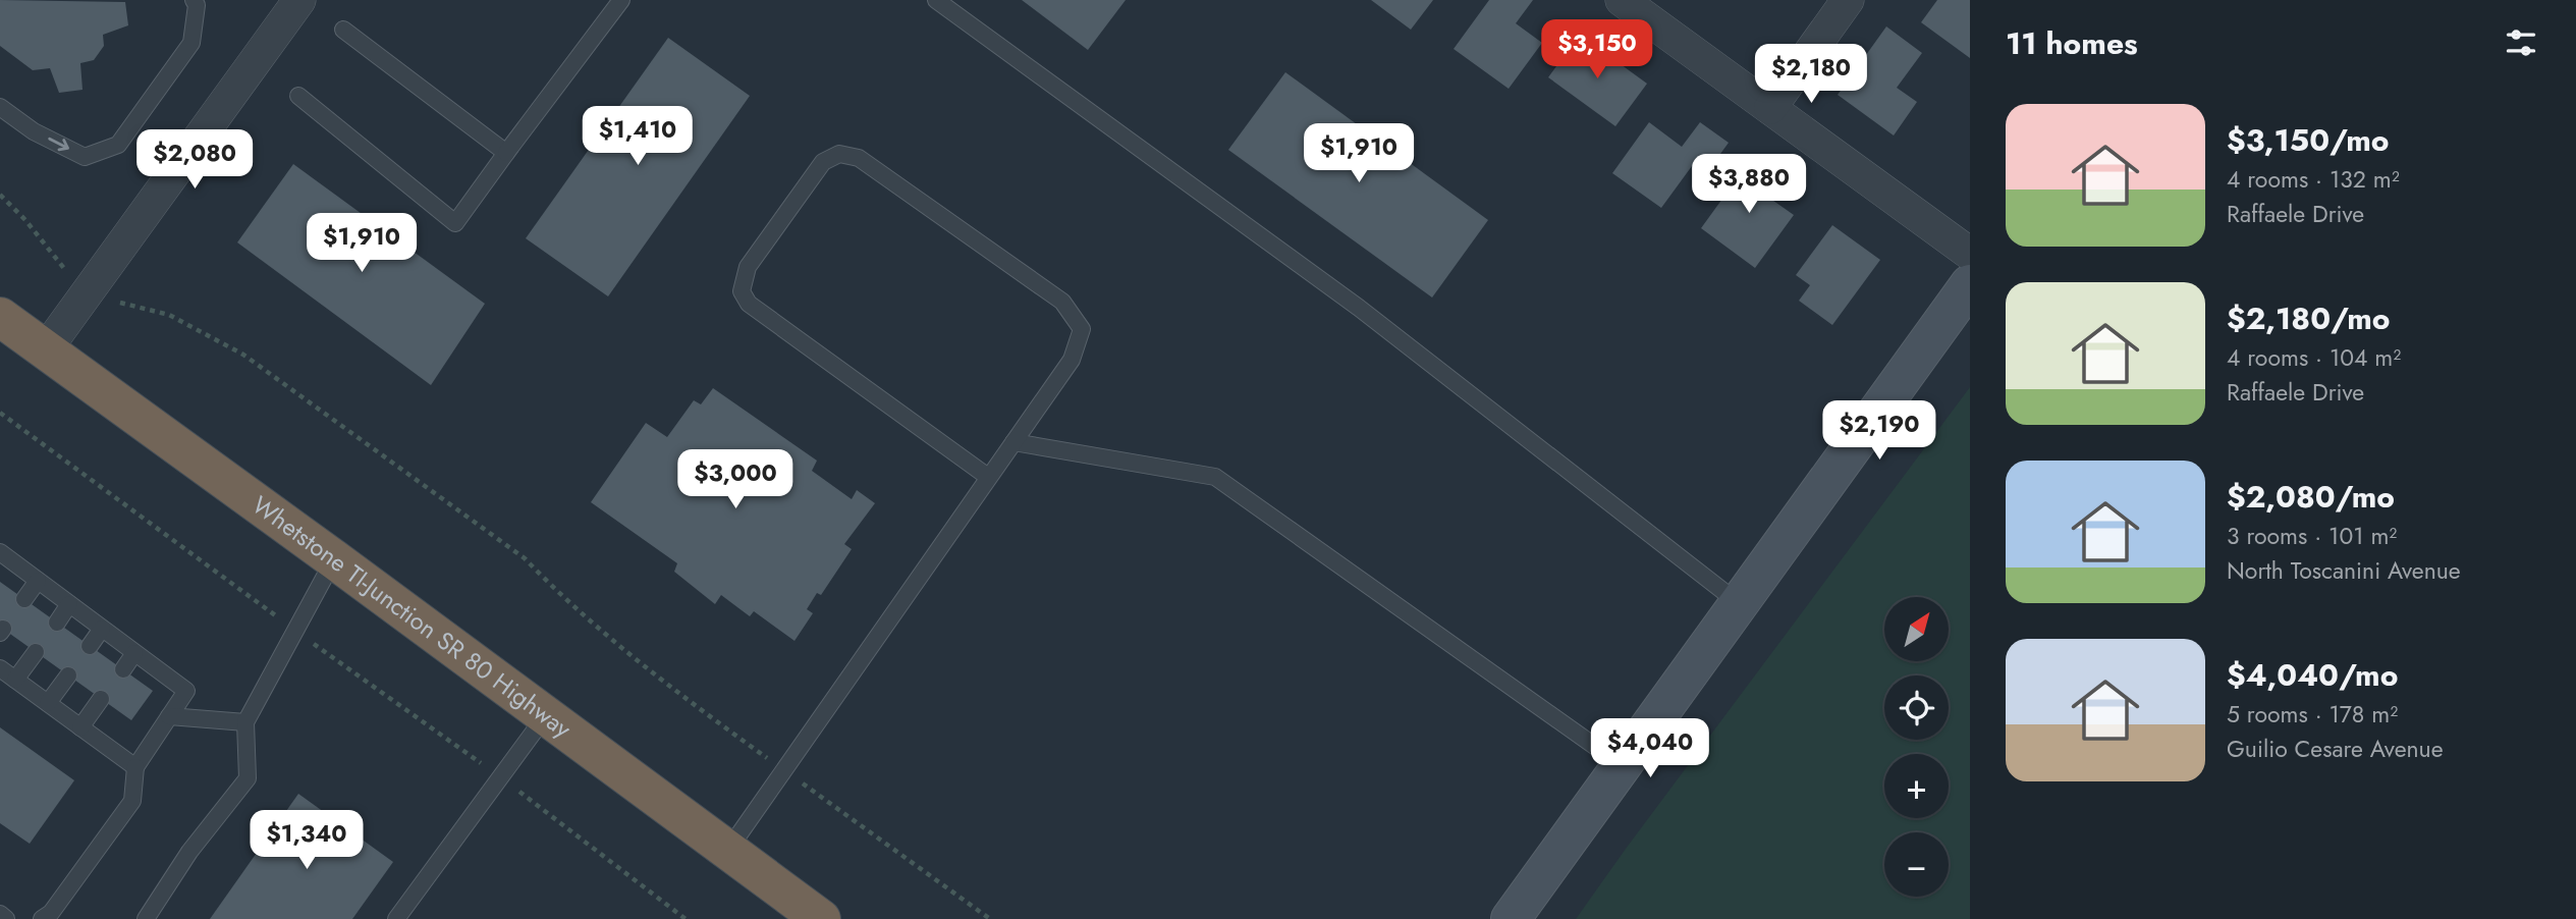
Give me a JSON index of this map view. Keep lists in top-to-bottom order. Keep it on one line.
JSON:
{"streets":{"highway":["Whetstone TI-Junction SR 80 Highway"]},"north":"top right","page":{"heading":"11 homes","price":["$3,150","$2,180","$1,410","$1,910","$2,080","$3,880","$1,910","$2,190","$3,000","$4,040","$1,340"],"list":[{"name":"$3,150/mo","note":"4 rooms · 132 m² · Raffaele Drive"},{"name":"$2,180/mo","note":"4 rooms · 104 m² · Raffaele Drive"},{"name":"$2,080/mo","note":"3 rooms · 101 m² · North Toscanini Avenue"},{"name":"$4,040/mo","note":"5 rooms · 178 m² · Guilio Cesare Avenue"}],"map_buttons":["+","−"]}}
